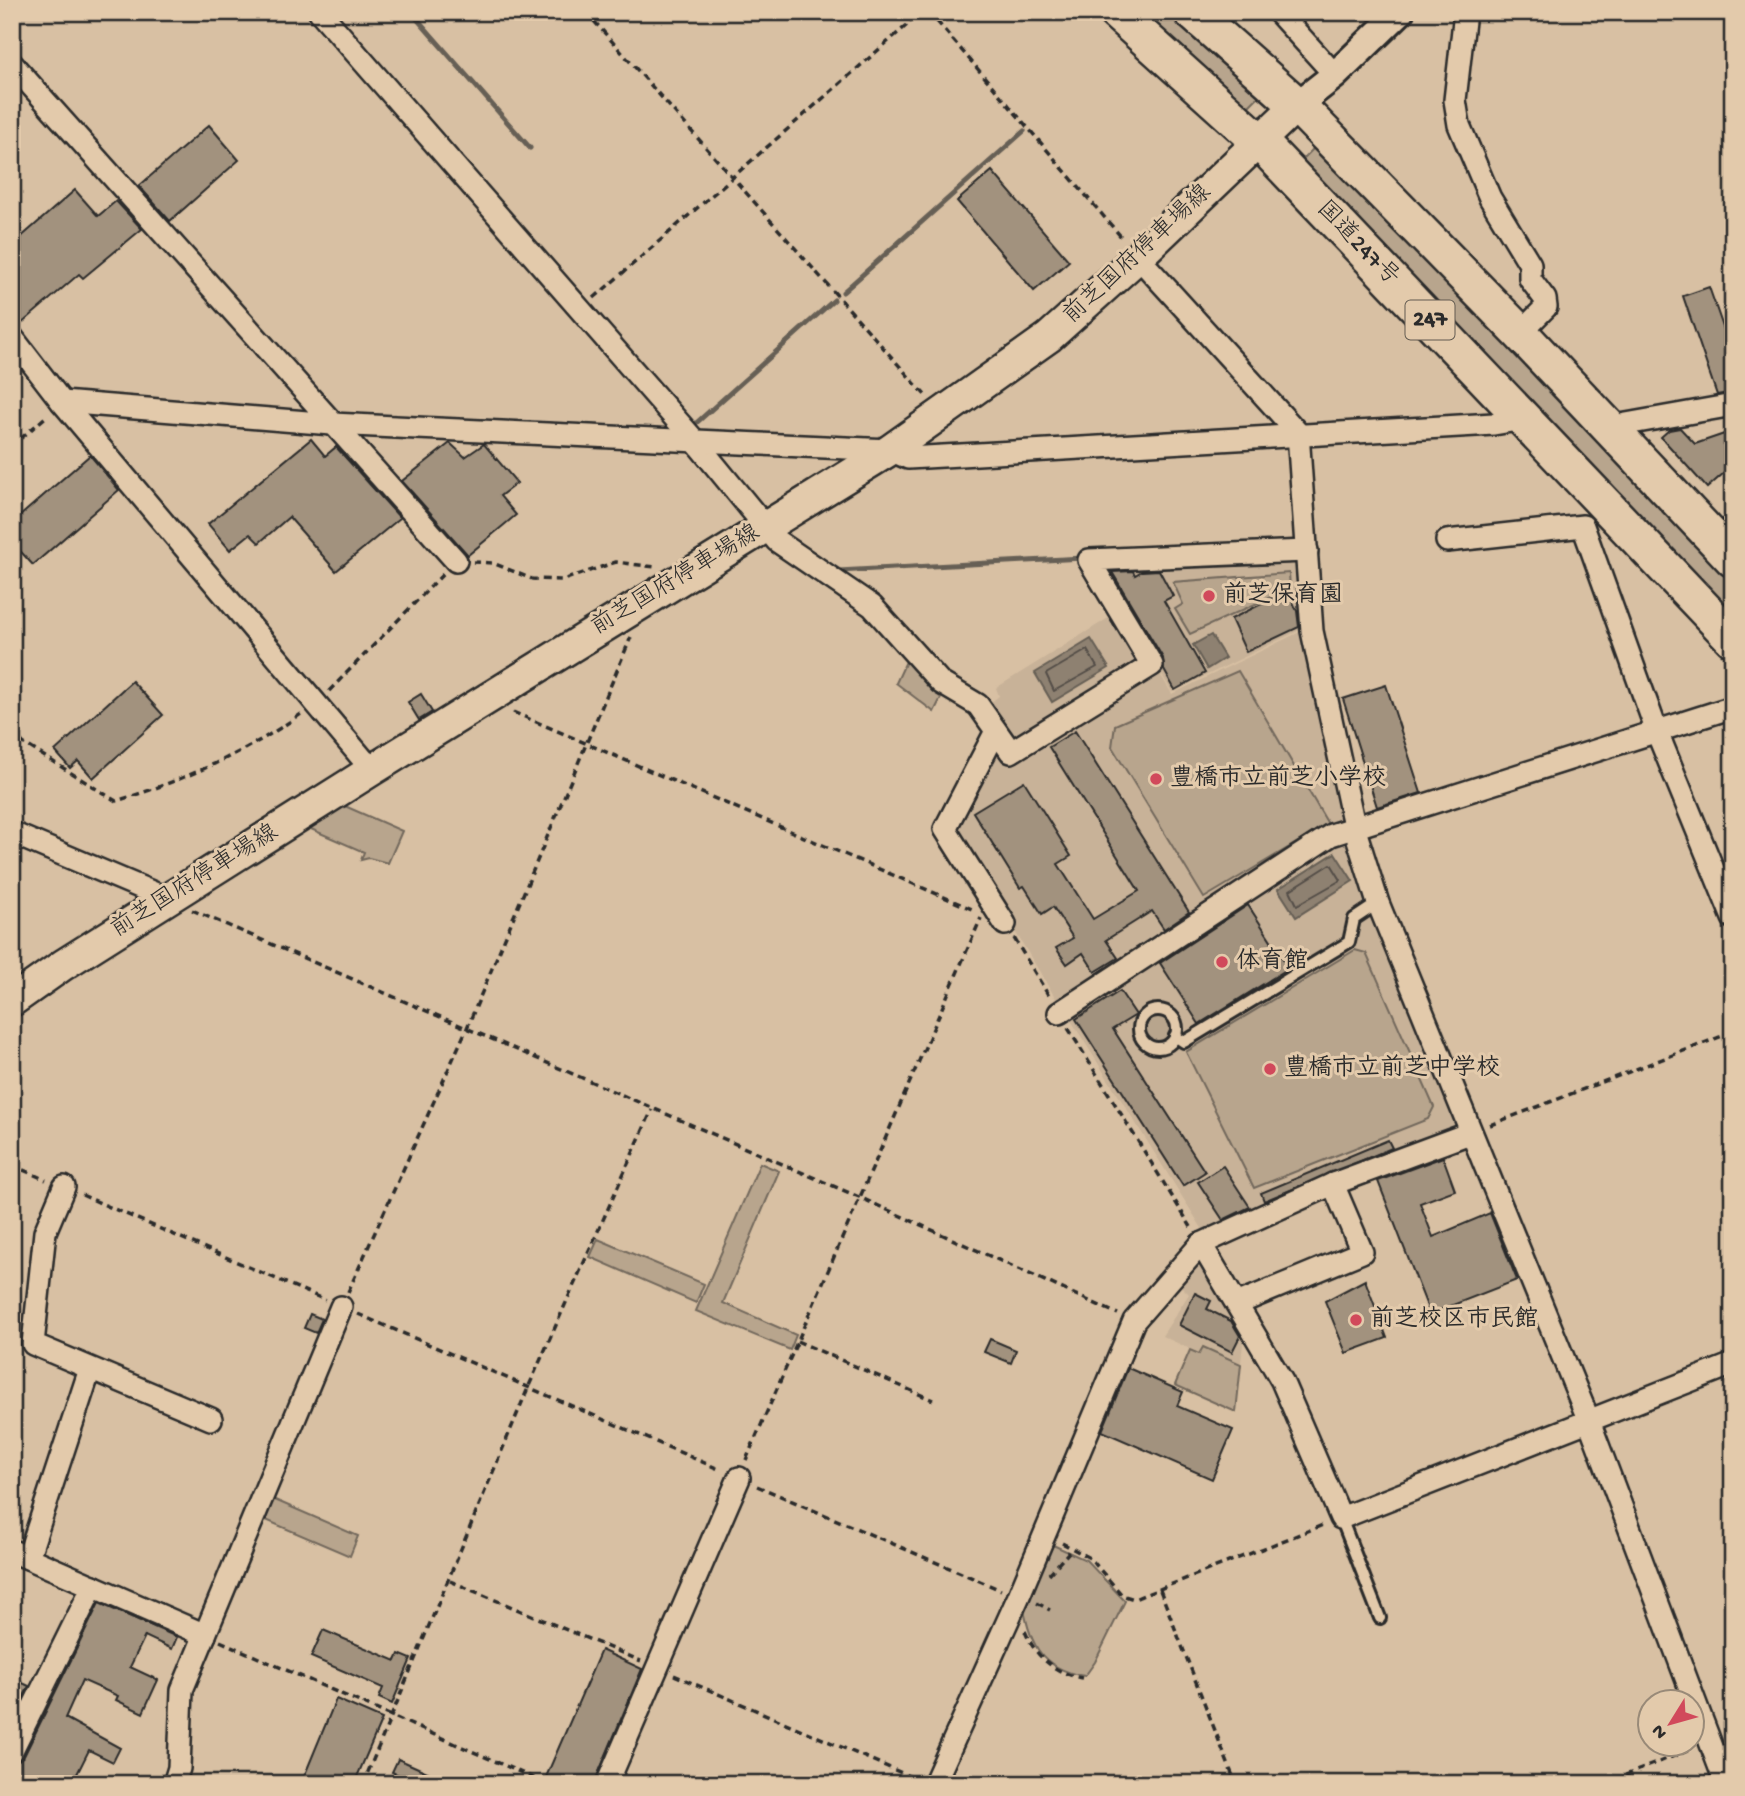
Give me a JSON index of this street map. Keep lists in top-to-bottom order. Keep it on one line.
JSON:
{"streets":{"highway":["国道247号","247"],"main road":["前芝国府停車場線"]},"crossings":[["国道247号","前芝国府停車場線"],["前芝国府停車場線","247"]],"places":["前芝保育園","豊橋市立前芝小学校","体育館","豊橋市立前芝中学校","前芝校区市民館"],"north":"bottom left"}
